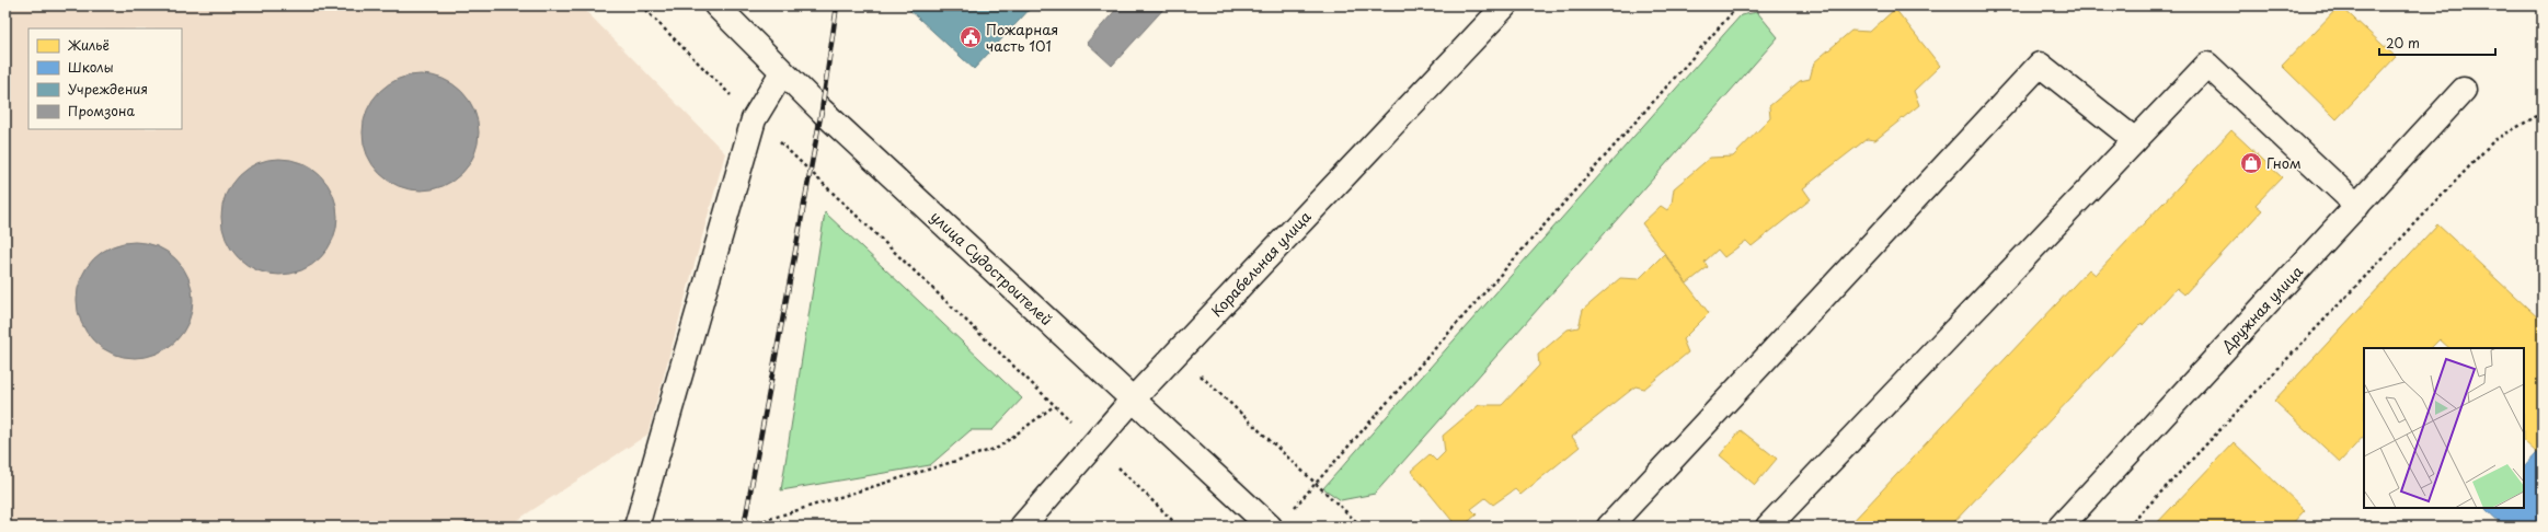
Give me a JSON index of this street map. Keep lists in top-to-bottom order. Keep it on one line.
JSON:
{"streets":{"street":["Корабельная улица","улица Судостроителей","Дружная улица"]},"crossings":[["Корабельная улица","улица Судостроителей"]],"places":{"public building":["Пожарная часть 101"],"shop":["Гном"]},"legend":["Жильё","Школы","Учреждения","Промзона"],"scale_bar":"20 m"}
